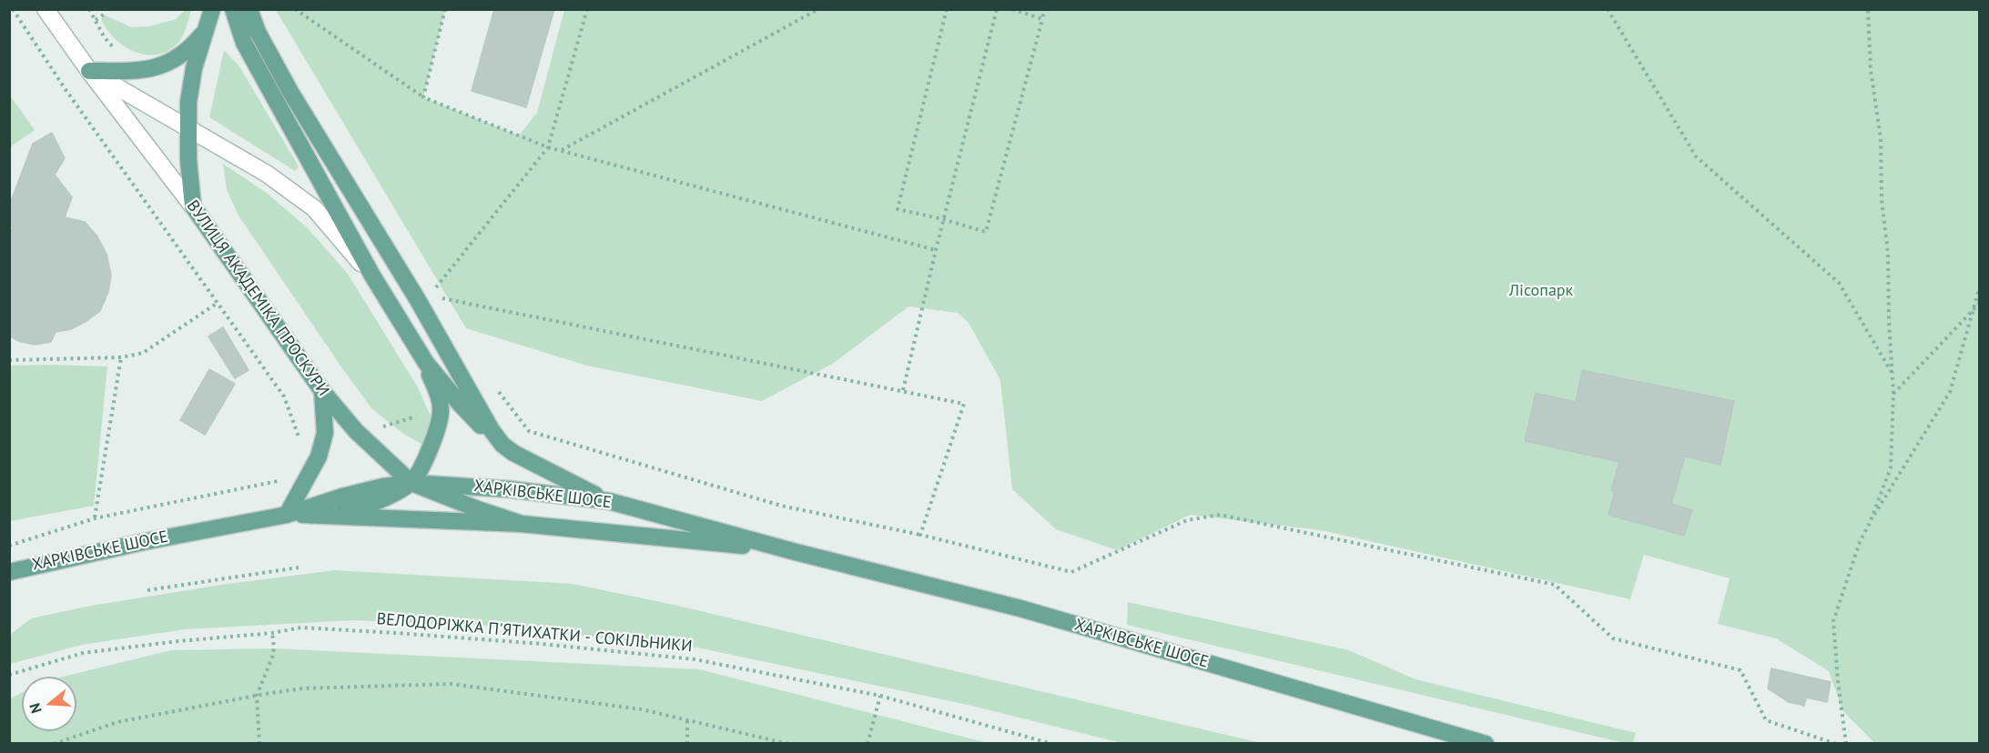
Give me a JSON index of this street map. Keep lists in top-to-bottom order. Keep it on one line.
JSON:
{"streets":{"main road":["ВУЛИЦЯ АКАДЕМІКА ПРОСКУРИ","ХАРКІВСЬКЕ ШОСЕ"],"path":["ВЕЛОДОРІЖКА П'ЯТИХАТКИ - СОКІЛЬНИКИ"]},"crossings":[["ВУЛИЦЯ АКАДЕМІКА ПРОСКУРИ","ХАРКІВСЬКЕ ШОСЕ"]],"parks":["Лісопарк"],"north":"left"}
